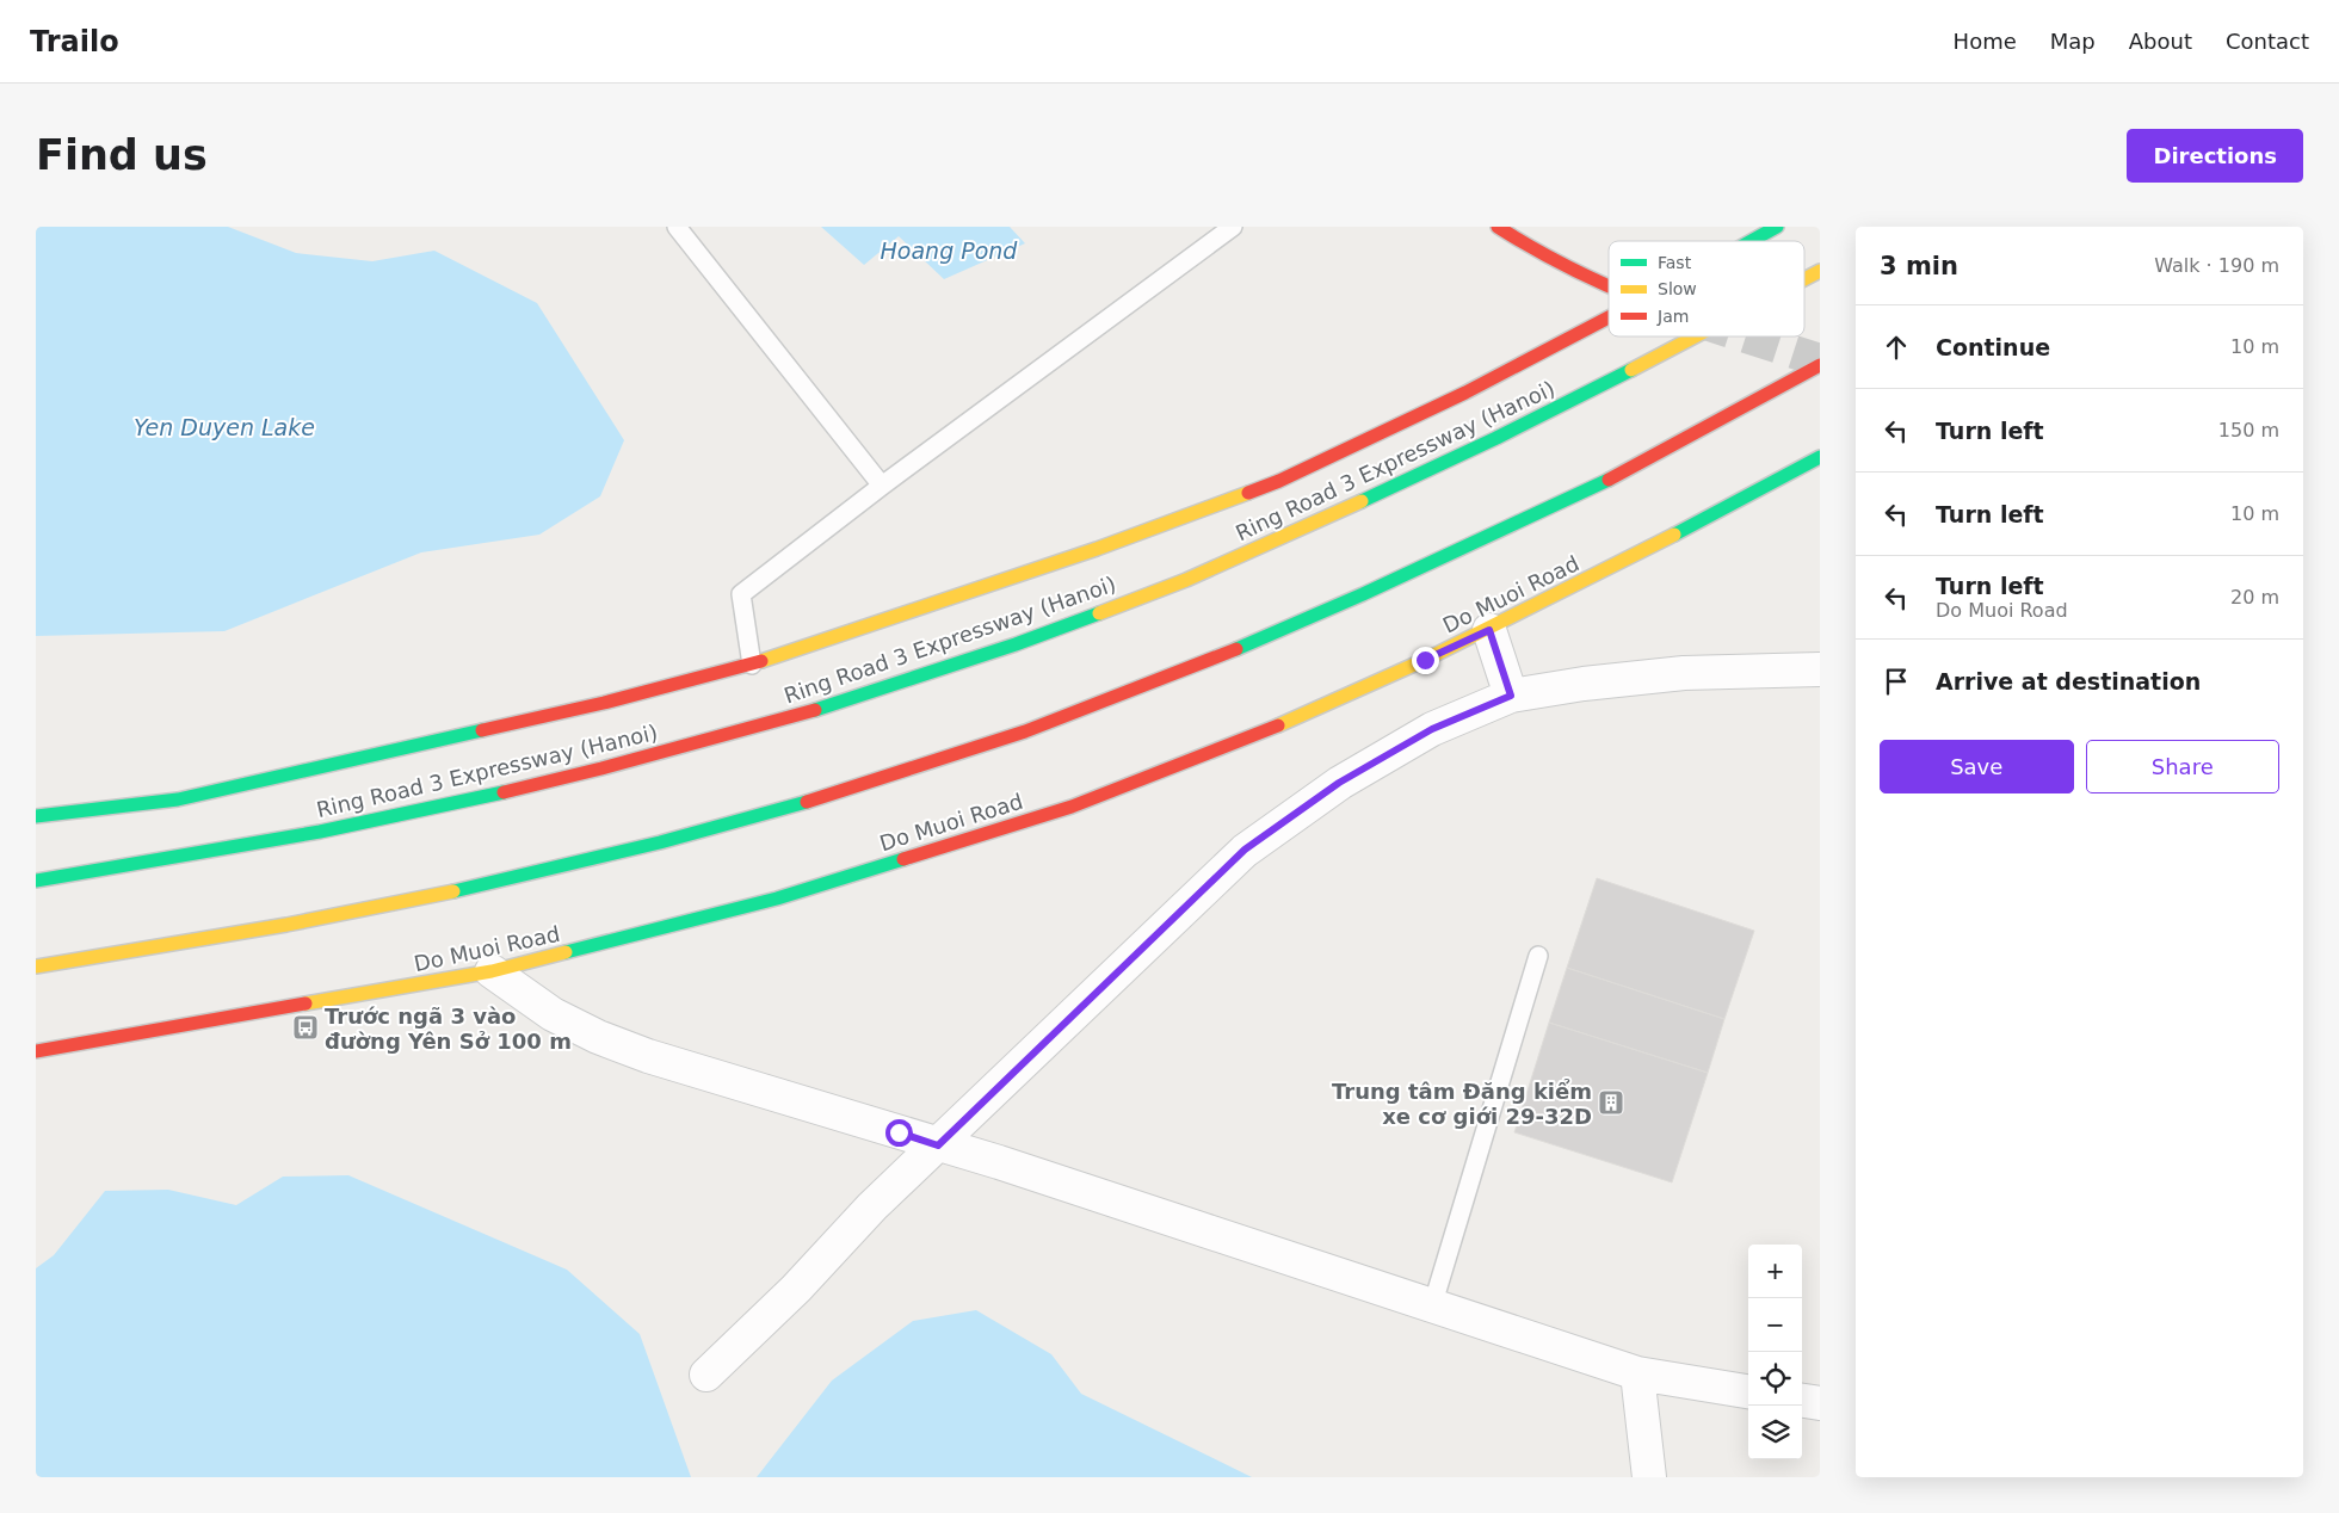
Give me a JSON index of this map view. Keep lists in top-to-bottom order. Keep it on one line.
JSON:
{"streets":{"main road":["Ring Road 3 Expressway (Hanoi)","Do Muoi Road"]},"water":["Hoang Pond","Yen Duyen Lake"],"places":{"bus stop":["Trước ngã 3 vào đường Yên Sở 100 m"],"building":["Trung tâm Đăng kiểm xe cơ giới 29-32D"]},"legend":["Fast","Slow","Jam"],"page":{"header":"Trailo","nav":["Home","Map","About","Contact"],"buttons":["Directions",["Save","Share"]],"title":"Find us","heading":["3 min","Walk · 190 m"],"list":[["Continue","10 m"],["Turn left","150 m"],["Turn left","10 m"],["Turn left","Do Muoi Road","20 m"],"Arrive at destination"],"map_buttons":["+","−"]}}
